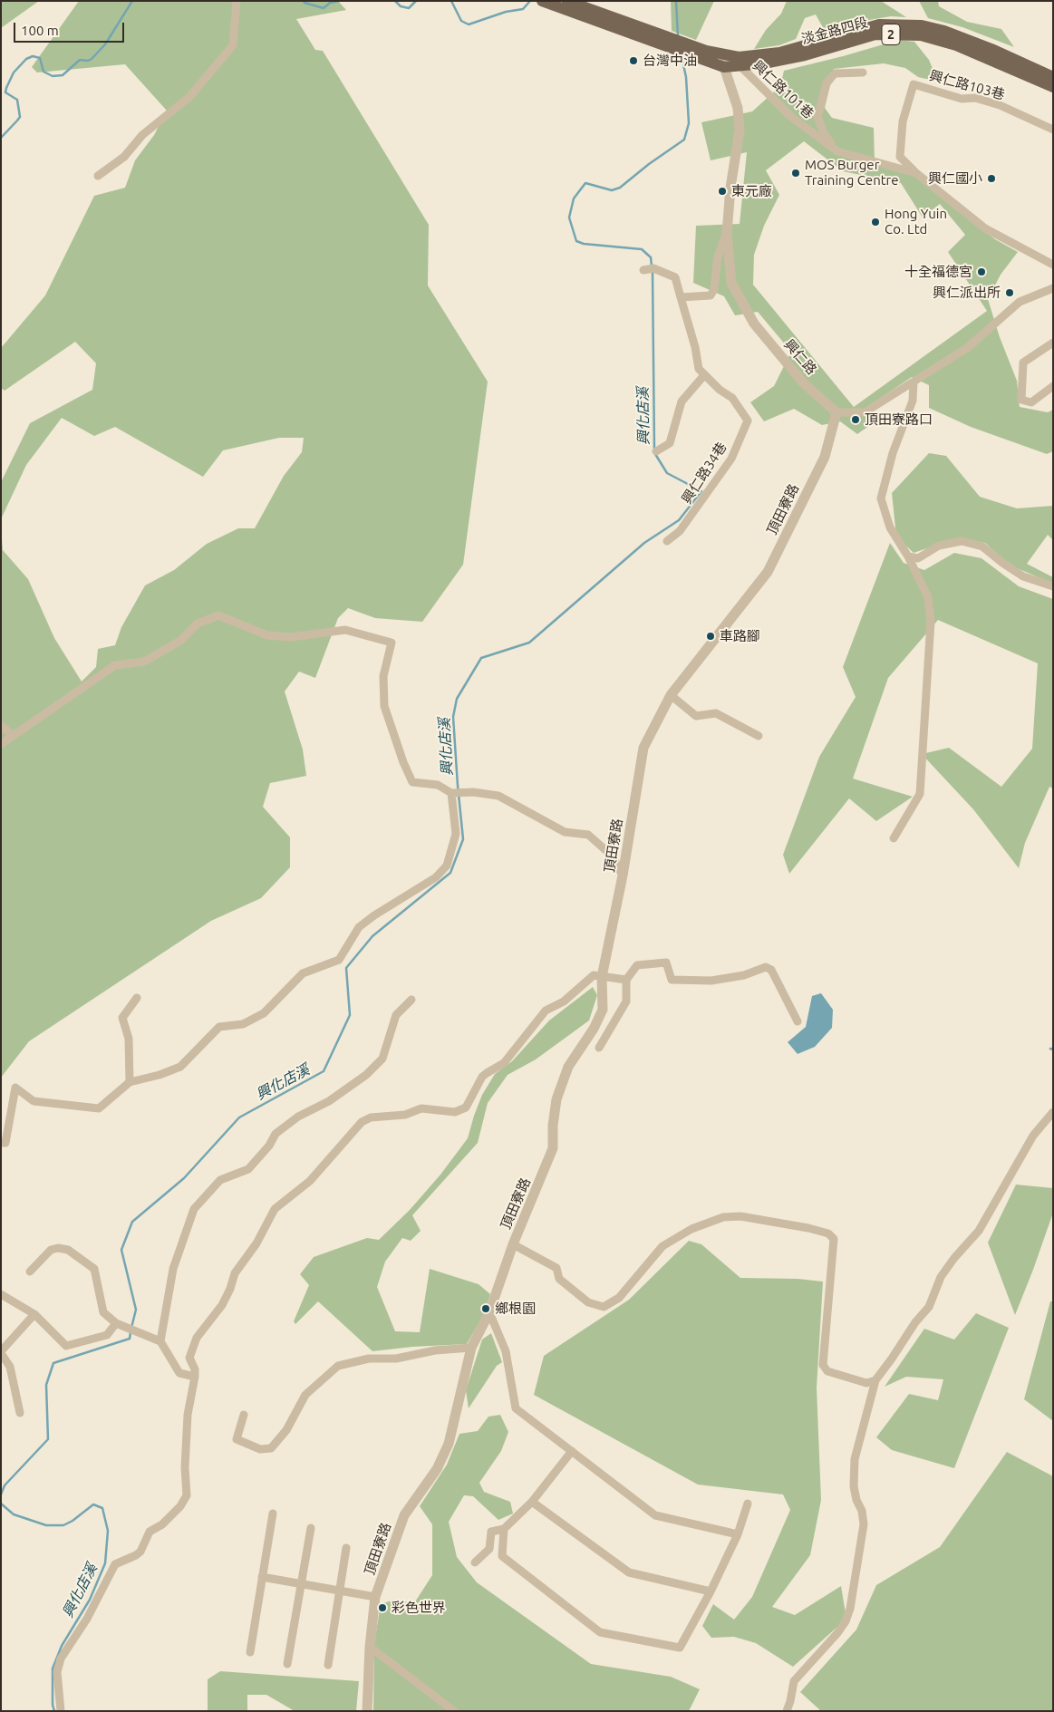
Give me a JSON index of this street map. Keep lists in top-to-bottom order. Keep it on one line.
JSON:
{"streets":{"main road":["淡金路四段","2"],"street":["興仁路103巷","興仁路101巷","興仁路","興仁路34巷","頂田寮路"]},"crossings":[["淡金路四段","2"],["淡金路四段","興仁路101巷"],["淡金路四段","興仁路"],["2","興仁路"],["興仁路103巷","興仁路101巷"],["興仁路","頂田寮路"]],"water":["興化店溪"],"places":["台灣中油","MOS Burger Training Centre","興仁國小","東元廠","Hong Yuin Co. Ltd","十全福德宮","興仁派出所","頂田寮路口","車路腳","鄉根園","彩色世界"],"scale_bar":"100 m"}
